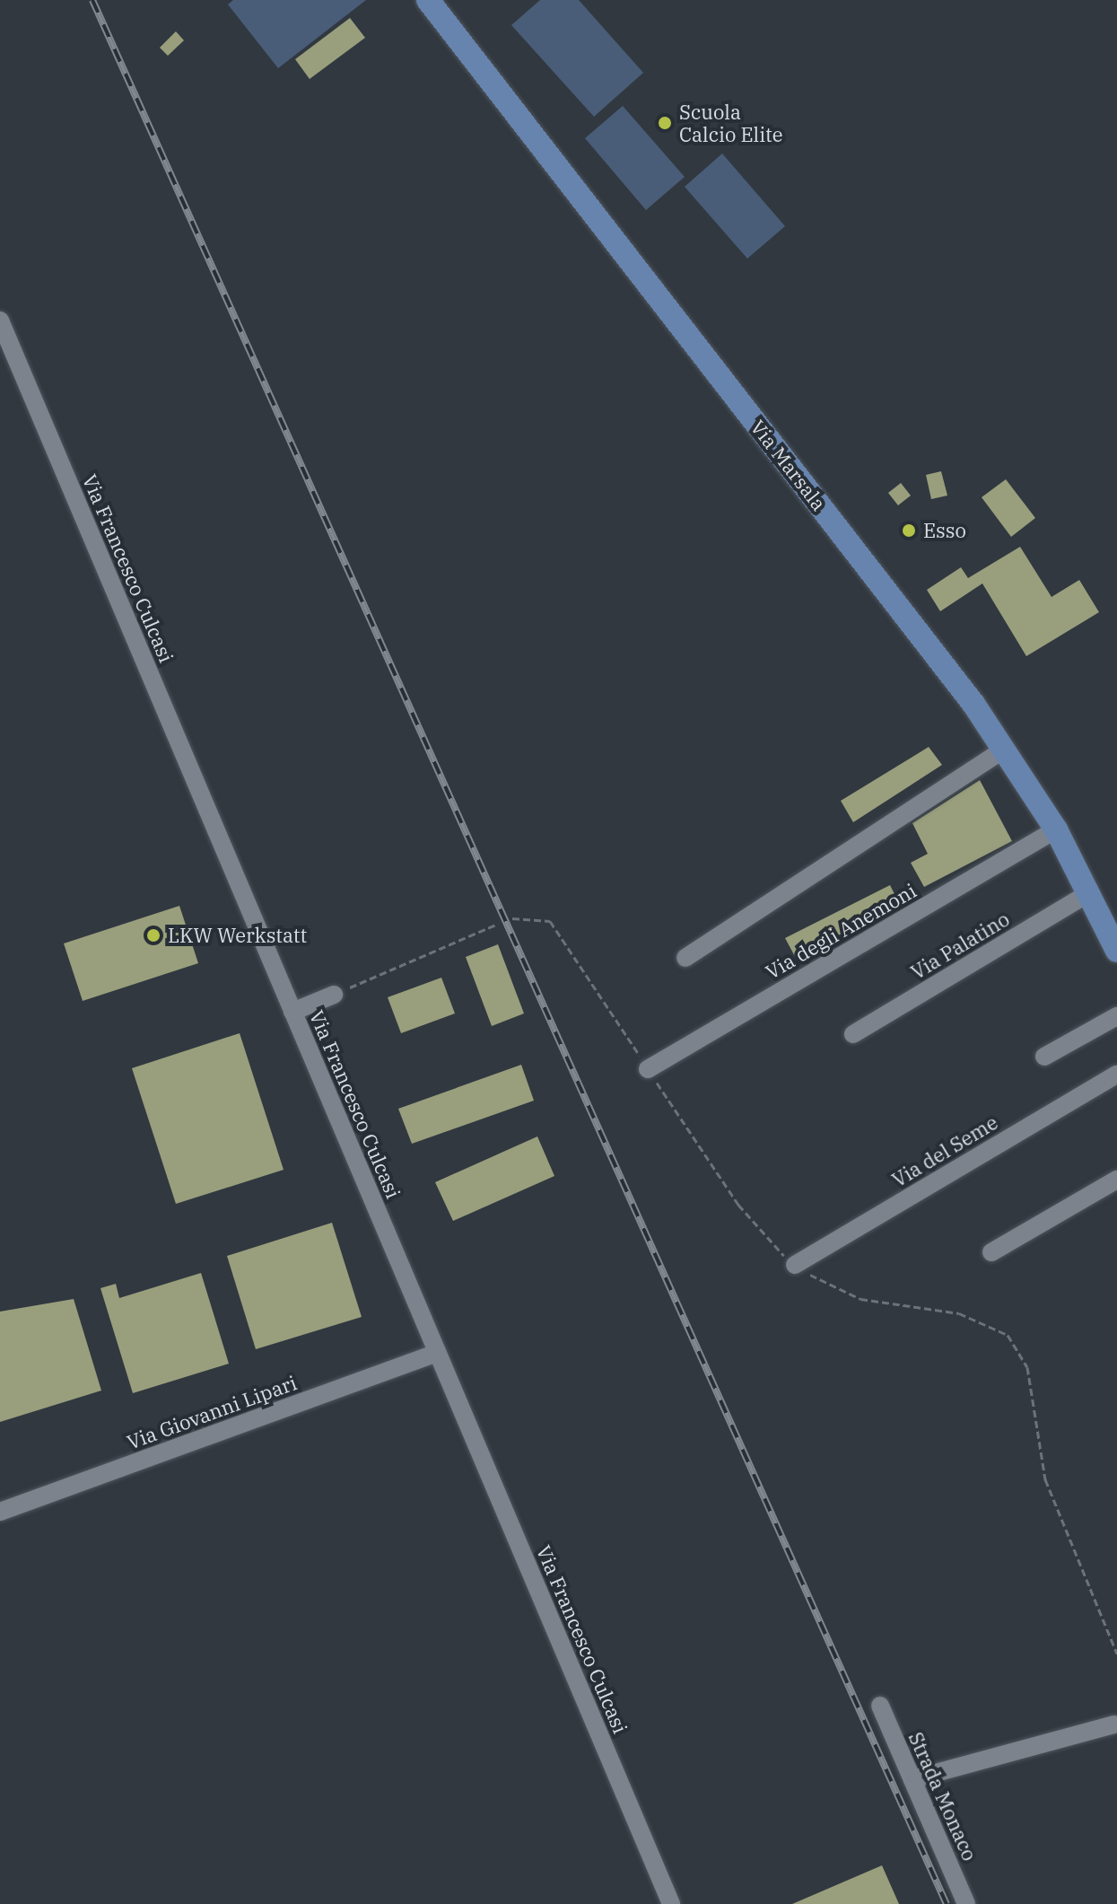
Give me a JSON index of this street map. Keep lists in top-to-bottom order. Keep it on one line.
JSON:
{"streets":{"main road":["Via Marsala"],"street":["Via Francesco Culcasi","Via degli Anemoni","Via Palatino","Via del Seme","Via Giovanni Lipari","Strada Monaco"]},"crossings":[["Via Marsala","Via degli Anemoni"],["Via Marsala","Via Palatino"],["Via Francesco Culcasi","Via Giovanni Lipari"]],"places":["Scuola Calcio Elite","Esso","LKW Werkstatt"]}
